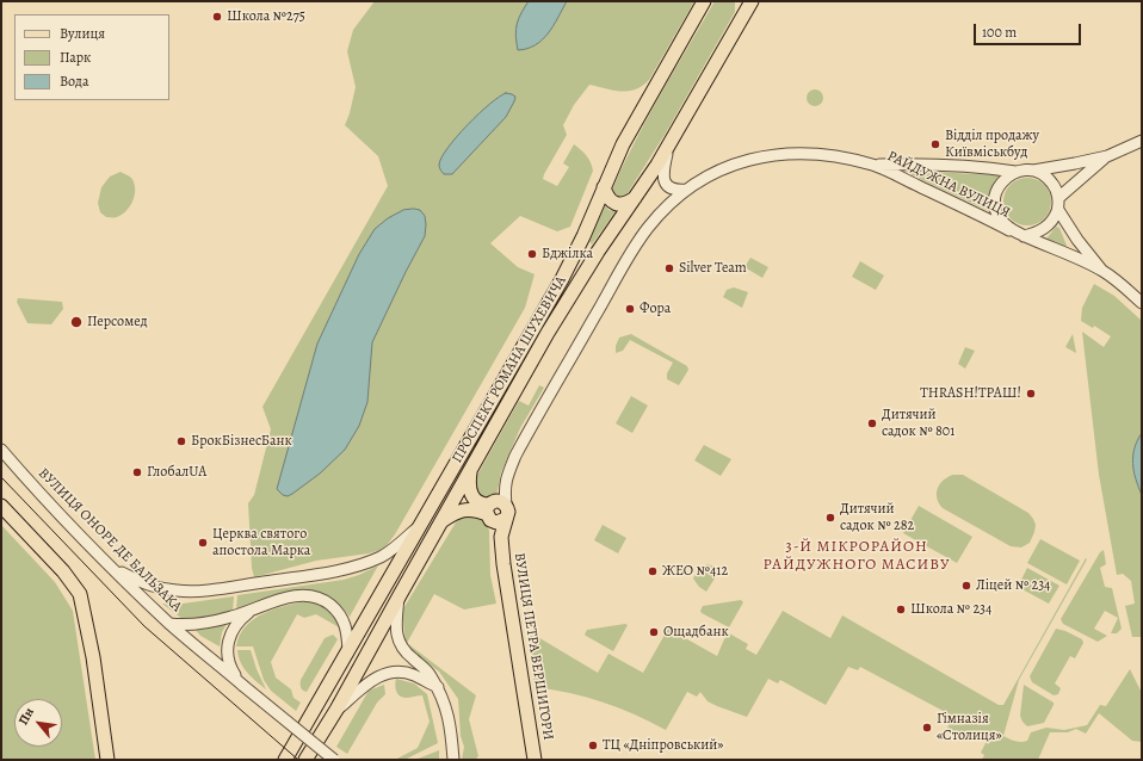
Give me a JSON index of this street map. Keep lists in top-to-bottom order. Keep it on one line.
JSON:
{"streets":{"main road":["ПРОСПЕКТ РОМАНА ШУХЕВИЧА","ВУЛИЦЯ ПЕТРА ВЕРШИГОРИ"],"street":["РАЙДУЖНА ВУЛИЦЯ","ВУЛИЦЯ ОНОРЕ ДЕ БАЛЬЗАКА"]},"districts":["3-Й МІКРОРАЙОН РАЙДУЖНОГО МАСИВУ"],"places":["Школа №275","Відділ продажу Київміськбуд","Бджілка","Silver Team","Фора","Персомед","ТHRASH!ТРАШ!","Дитячий садок № 801","БрокБізнесБанк","ГлобалUA","Дитячий садок № 282","Церква святого апостола Марка","ЖЕО №412","Ліцей № 234","Школа № 234","Ощадбанк","Гімназія «Столиця»","ТЦ «Дніпровський»"],"legend":["Вулиця","Парк","Вода"],"scale_bar":"100 m","north":"top left"}
